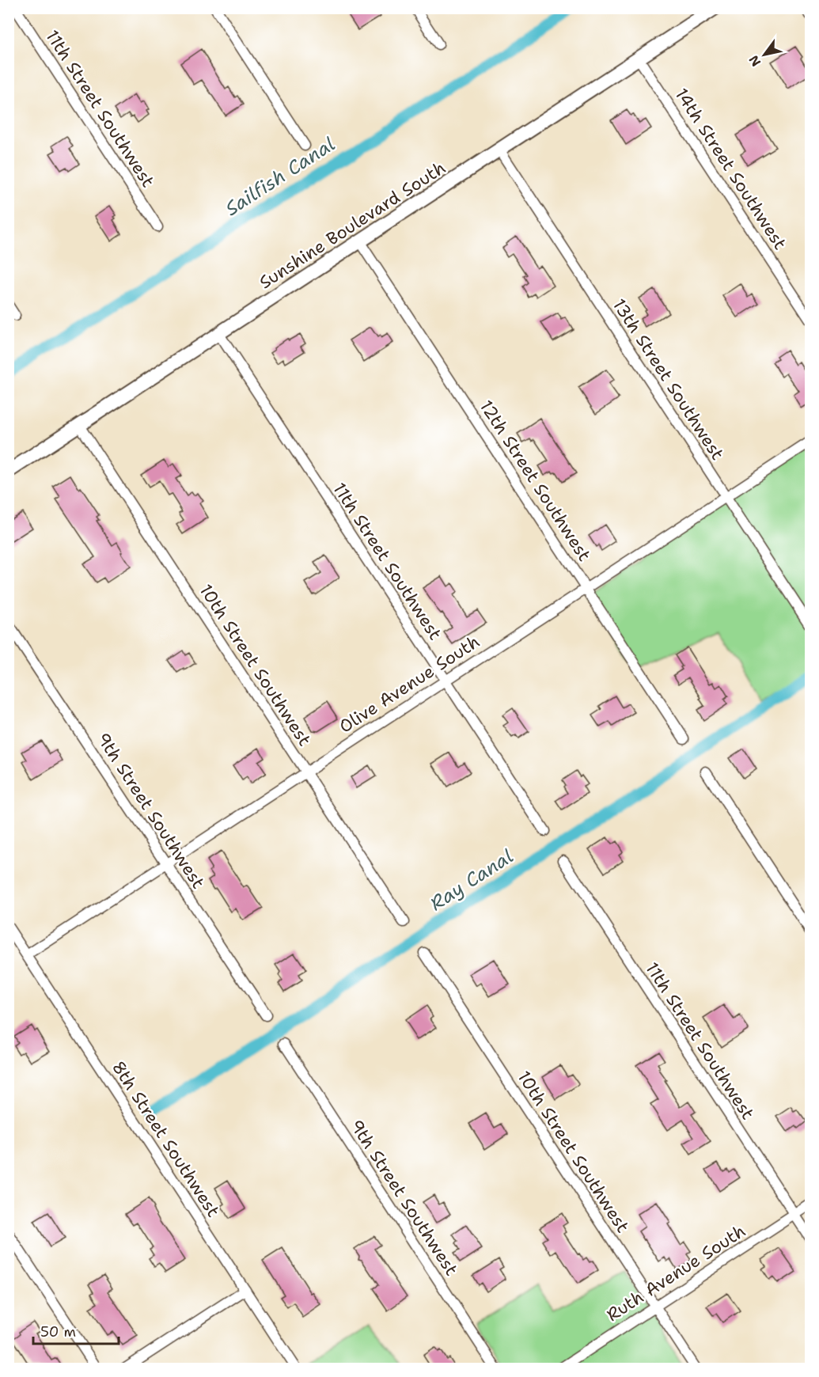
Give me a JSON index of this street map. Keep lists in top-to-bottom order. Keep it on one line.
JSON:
{"streets":{"street":["11th Street Southwest","14th Street Southwest","Sunshine Boulevard South","13th Street Southwest","12th Street Southwest","10th Street Southwest","Olive Avenue South","9th Street Southwest","8th Street Southwest","Ruth Avenue South"]},"crossings":[["11th Street Southwest","Sunshine Boulevard South"],["11th Street Southwest","Olive Avenue South"],["11th Street Southwest","Ruth Avenue South"],["14th Street Southwest","Sunshine Boulevard South"],["Sunshine Boulevard South","13th Street Southwest"],["Sunshine Boulevard South","12th Street Southwest"],["Sunshine Boulevard South","10th Street Southwest"],["13th Street Southwest","Olive Avenue South"],["12th Street Southwest","Olive Avenue South"],["10th Street Southwest","Olive Avenue South"],["10th Street Southwest","Ruth Avenue South"],["Olive Avenue South","9th Street Southwest"],["Olive Avenue South","8th Street Southwest"]],"water":["Sailfish Canal","Ray Canal"],"scale_bar":"50 m","north":"bottom left"}
